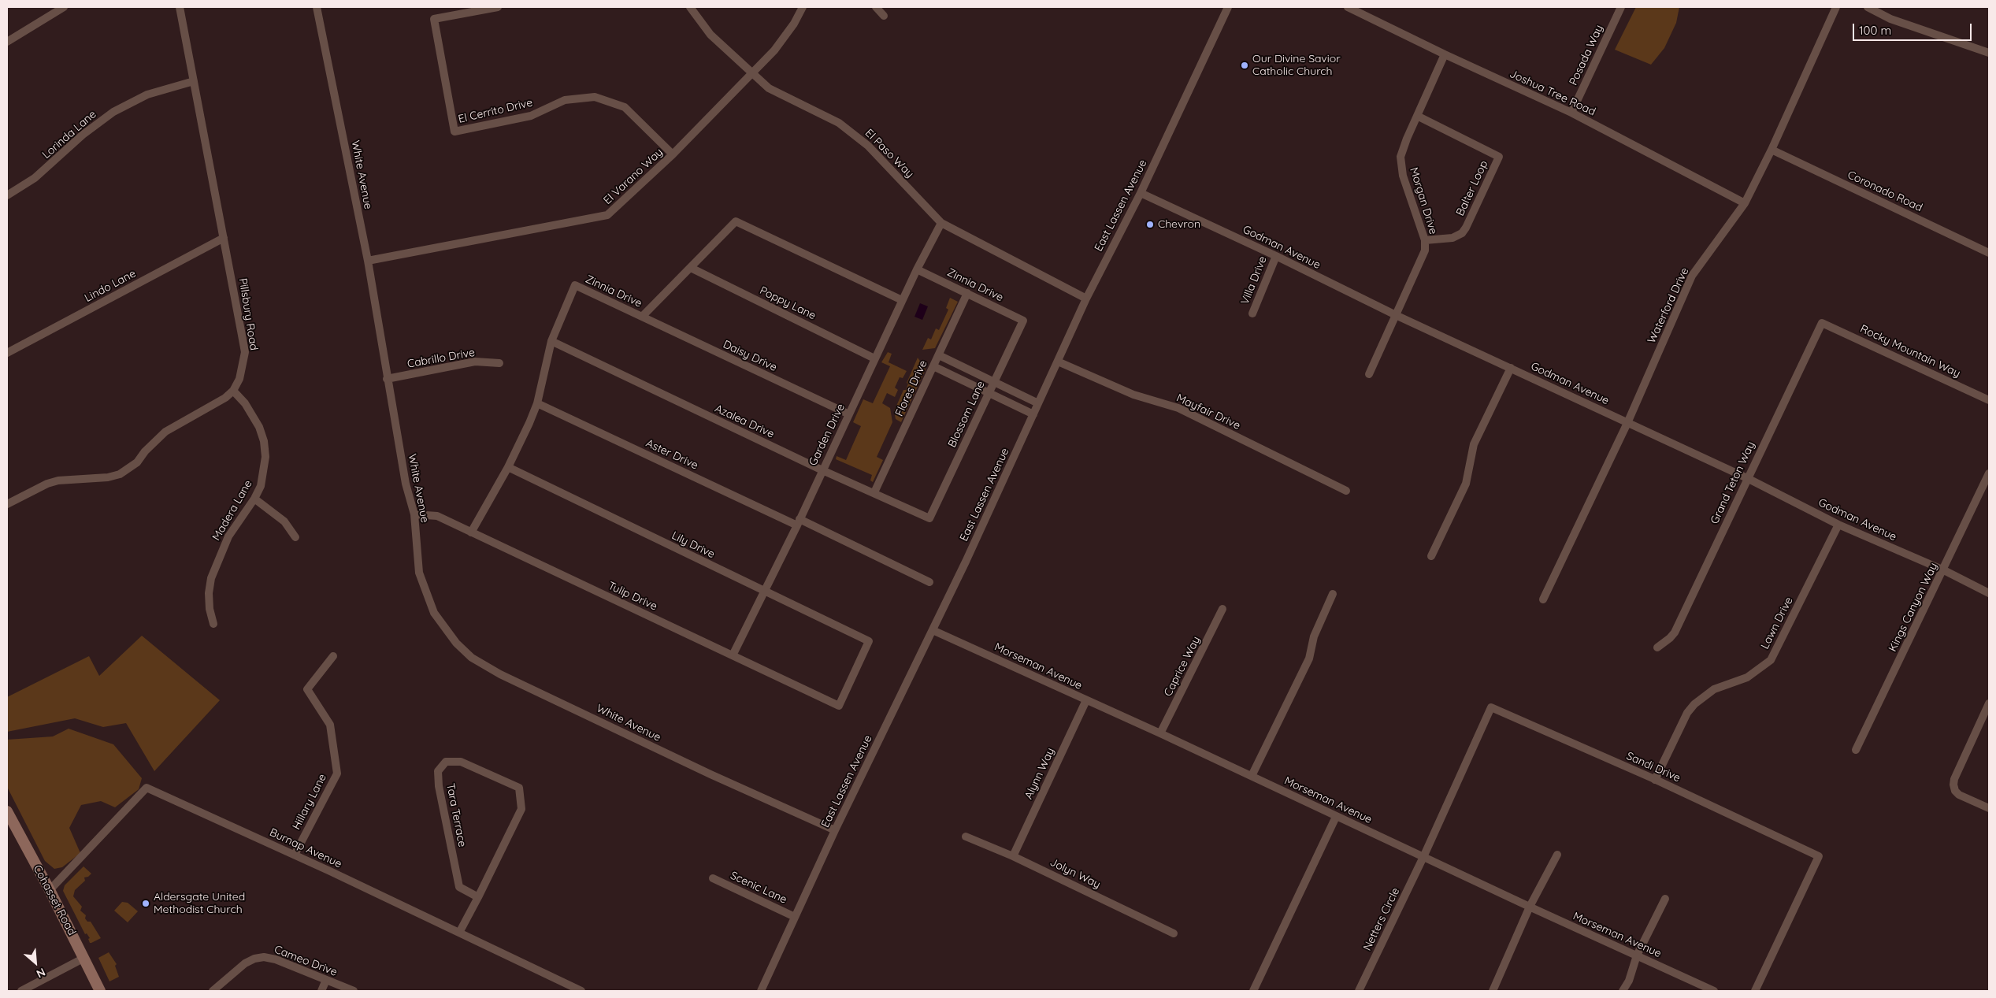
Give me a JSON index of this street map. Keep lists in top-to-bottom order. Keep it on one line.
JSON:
{"streets":{"street":["Posada Way","Joshua Tree Road","El Cerrito Drive","Lorinda Lane","El Paso Way","White Avenue","El Varano Way","Balter Loop","Coronado Road","Morgan Drive","East Lassen Avenue","Godman Avenue","Villa Drive","Zinnia Drive","Lindo Lane","Poppy Lane","Waterford Drive","Pillsbury Road","Rocky Mountain Way","Daisy Drive","Cabrillo Drive","Flores Drive","Mayfair Drive","Blossom Lane","Azalea Drive","Garden Drive","Aster Drive","Grand Teton Way","Madera Lane","Lily Drive","Tulip Drive","Kings Canyon Way","Lawn Drive","Morseman Avenue","Caprice Way","Sandi Drive","Alynn Way","Hillary Lane","Tara Terrace","Burnap Avenue","Jolyn Way","Scenic Lane","Cohasset Road","Netters Circle","Cameo Drive"]},"crossings":[["Posada Way","Joshua Tree Road"],["Joshua Tree Road","Morgan Drive"],["Joshua Tree Road","Waterford Drive"],["El Cerrito Drive","El Varano Way"],["Lorinda Lane","Pillsbury Road"],["El Paso Way","El Varano Way"],["El Paso Way","East Lassen Avenue"],["El Paso Way","Garden Drive"],["White Avenue","El Varano Way"],["White Avenue","East Lassen Avenue"],["White Avenue","Cabrillo Drive"],["White Avenue","Tulip Drive"],["Balter Loop","Morgan Drive"],["Coronado Road","Waterford Drive"],["Morgan Drive","Godman Avenue"],["East Lassen Avenue","Godman Avenue"],["East Lassen Avenue","Mayfair Drive"],["East Lassen Avenue","Morseman Avenue"],["East Lassen Avenue","Scenic Lane"],["Godman Avenue","Villa Drive"],["Godman Avenue","Waterford Drive"],["Godman Avenue","Grand Teton Way"],["Godman Avenue","Kings Canyon Way"],["Godman Avenue","Lawn Drive"],["Zinnia Drive","Poppy Lane"],["Zinnia Drive","Daisy Drive"],["Zinnia Drive","Flores Drive"],["Zinnia Drive","Blossom Lane"],["Zinnia Drive","Azalea Drive"],["Zinnia Drive","Garden Drive"],["Zinnia Drive","Aster Drive"],["Zinnia Drive","Lily Drive"],["Zinnia Drive","Tulip Drive"],["Lindo Lane","Pillsbury Road"],["Poppy Lane","Garden Drive"],["Pillsbury Road","Madera Lane"],["Rocky Mountain Way","Grand Teton Way"],["Daisy Drive","Garden Drive"],["Flores Drive","Azalea Drive"],["Blossom Lane","Azalea Drive"],["Azalea Drive","Garden Drive"],["Garden Drive","Aster Drive"],["Garden Drive","Lily Drive"],["Garden Drive","Tulip Drive"],["Lily Drive","Tulip Drive"],["Lawn Drive","Sandi Drive"],["Morseman Avenue","Caprice Way"],["Morseman Avenue","Sandi Drive"],["Morseman Avenue","Alynn Way"],["Morseman Avenue","Netters Circle"],["Sandi Drive","Netters Circle"],["Alynn Way","Jolyn Way"],["Hillary Lane","Burnap Avenue"],["Tara Terrace","Burnap Avenue"],["Burnap Avenue","Cohasset Road"]],"places":["Our Divine Savior Catholic Church","Chevron","Aldersgate United Methodist Church"],"scale_bar":"100 m","north":"bottom right"}
